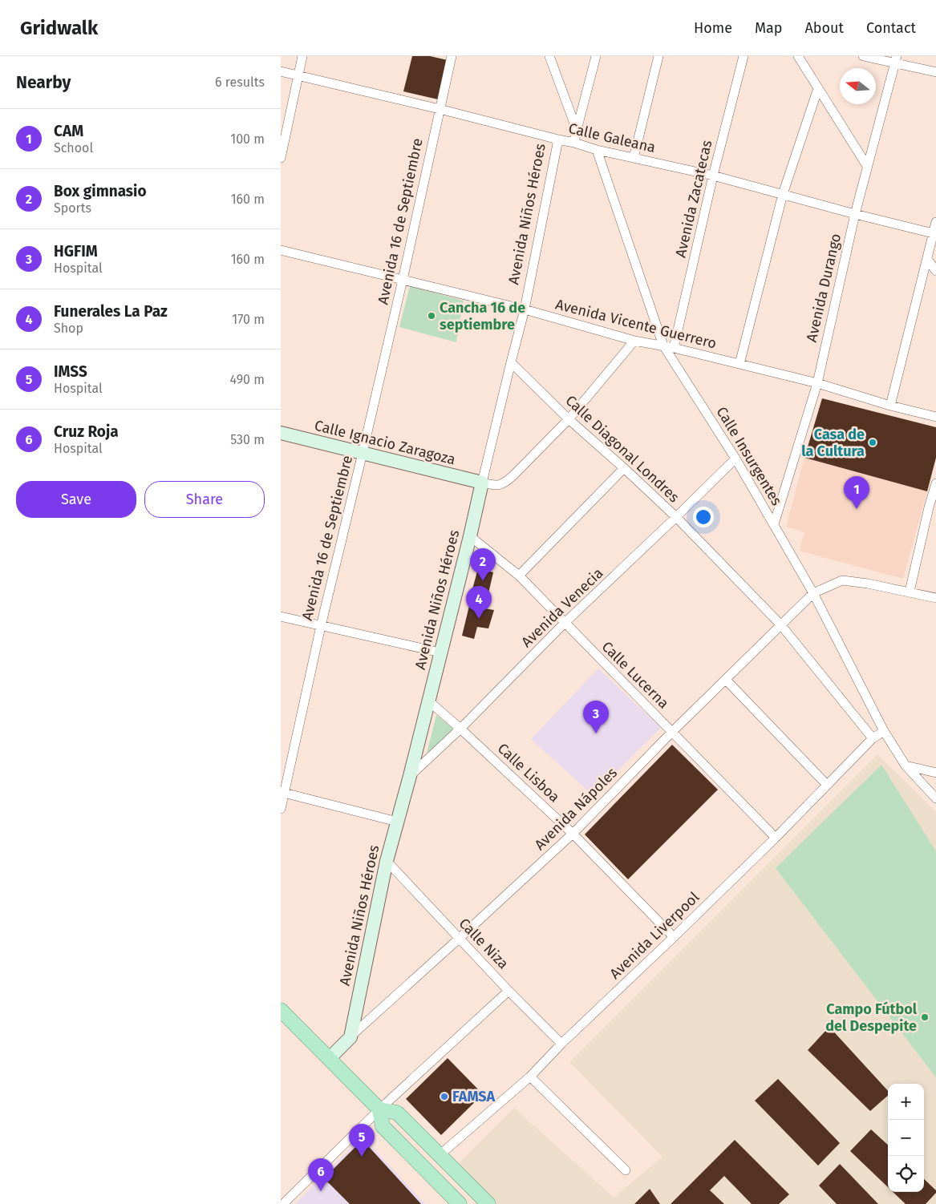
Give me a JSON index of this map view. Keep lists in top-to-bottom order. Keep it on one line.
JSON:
{"streets":{"street":["Calle Galeana","Avenida Zacatecas","Avenida Niños Héroes","Avenida 16 de Septiembre","Avenida Durango","Avenida Vicente Guerrero","Calle Ignacio Zaragoza","Calle Diagonal Londres","Calle Insurgentes","Avenida Venecia","Calle Lucerna","Calle Lisboa","Avenida Nápoles","Avenida Liverpool","Calle Niza"]},"crossings":[["Calle Galeana","Avenida Zacatecas"],["Calle Galeana","Avenida Niños Héroes"],["Calle Galeana","Avenida 16 de Septiembre"],["Calle Galeana","Avenida Durango"],["Calle Galeana","Calle Insurgentes"],["Avenida Zacatecas","Avenida Vicente Guerrero"],["Avenida Niños Héroes","Avenida Vicente Guerrero"],["Avenida Niños Héroes","Calle Ignacio Zaragoza"],["Avenida Niños Héroes","Calle Diagonal Londres"],["Avenida Niños Héroes","Avenida Venecia"],["Avenida Niños Héroes","Calle Lucerna"],["Avenida Niños Héroes","Calle Lisboa"],["Avenida Niños Héroes","Avenida Nápoles"],["Avenida Niños Héroes","Calle Niza"],["Avenida 16 de Septiembre","Avenida Vicente Guerrero"],["Avenida 16 de Septiembre","Calle Ignacio Zaragoza"],["Avenida Durango","Avenida Vicente Guerrero"],["Avenida Durango","Calle Insurgentes"],["Avenida Vicente Guerrero","Calle Insurgentes"],["Calle Diagonal Londres","Avenida Venecia"],["Calle Diagonal Londres","Avenida Nápoles"],["Calle Diagonal Londres","Avenida Liverpool"],["Calle Insurgentes","Avenida Venecia"],["Calle Insurgentes","Avenida Nápoles"],["Calle Insurgentes","Avenida Liverpool"],["Avenida Venecia","Calle Lucerna"],["Avenida Venecia","Calle Lisboa"],["Calle Lucerna","Avenida Nápoles"],["Calle Lucerna","Avenida Liverpool"],["Calle Lisboa","Avenida Nápoles"],["Calle Lisboa","Avenida Liverpool"],["Avenida Nápoles","Calle Niza"],["Avenida Liverpool","Calle Niza"]],"places":["Cancha 16 de septiembre","Casa de la Cultura","Campo Fútbol del Despepite","FAMSA"],"north":"left","page":{"header":"Gridwalk","nav":["Home","Map","About","Contact"],"heading":["Nearby","6 results"],"list":[{"mark":"1","name":"CAM","note":"School","value":"100 m"},{"mark":"2","name":"Box gimnasio","note":"Sports","value":"160 m"},{"mark":"3","name":"HGFIM","note":"Hospital","value":"160 m"},{"mark":"4","name":"Funerales La Paz","note":"Shop","value":"170 m"},{"mark":"5","name":"IMSS","note":"Hospital","value":"490 m"},{"mark":"6","name":"Cruz Roja","note":"Hospital","value":"530 m"}],"buttons":["Save","Share"],"pins":["1","2","4","3","5","6"],"map_buttons":["+","−"]}}
